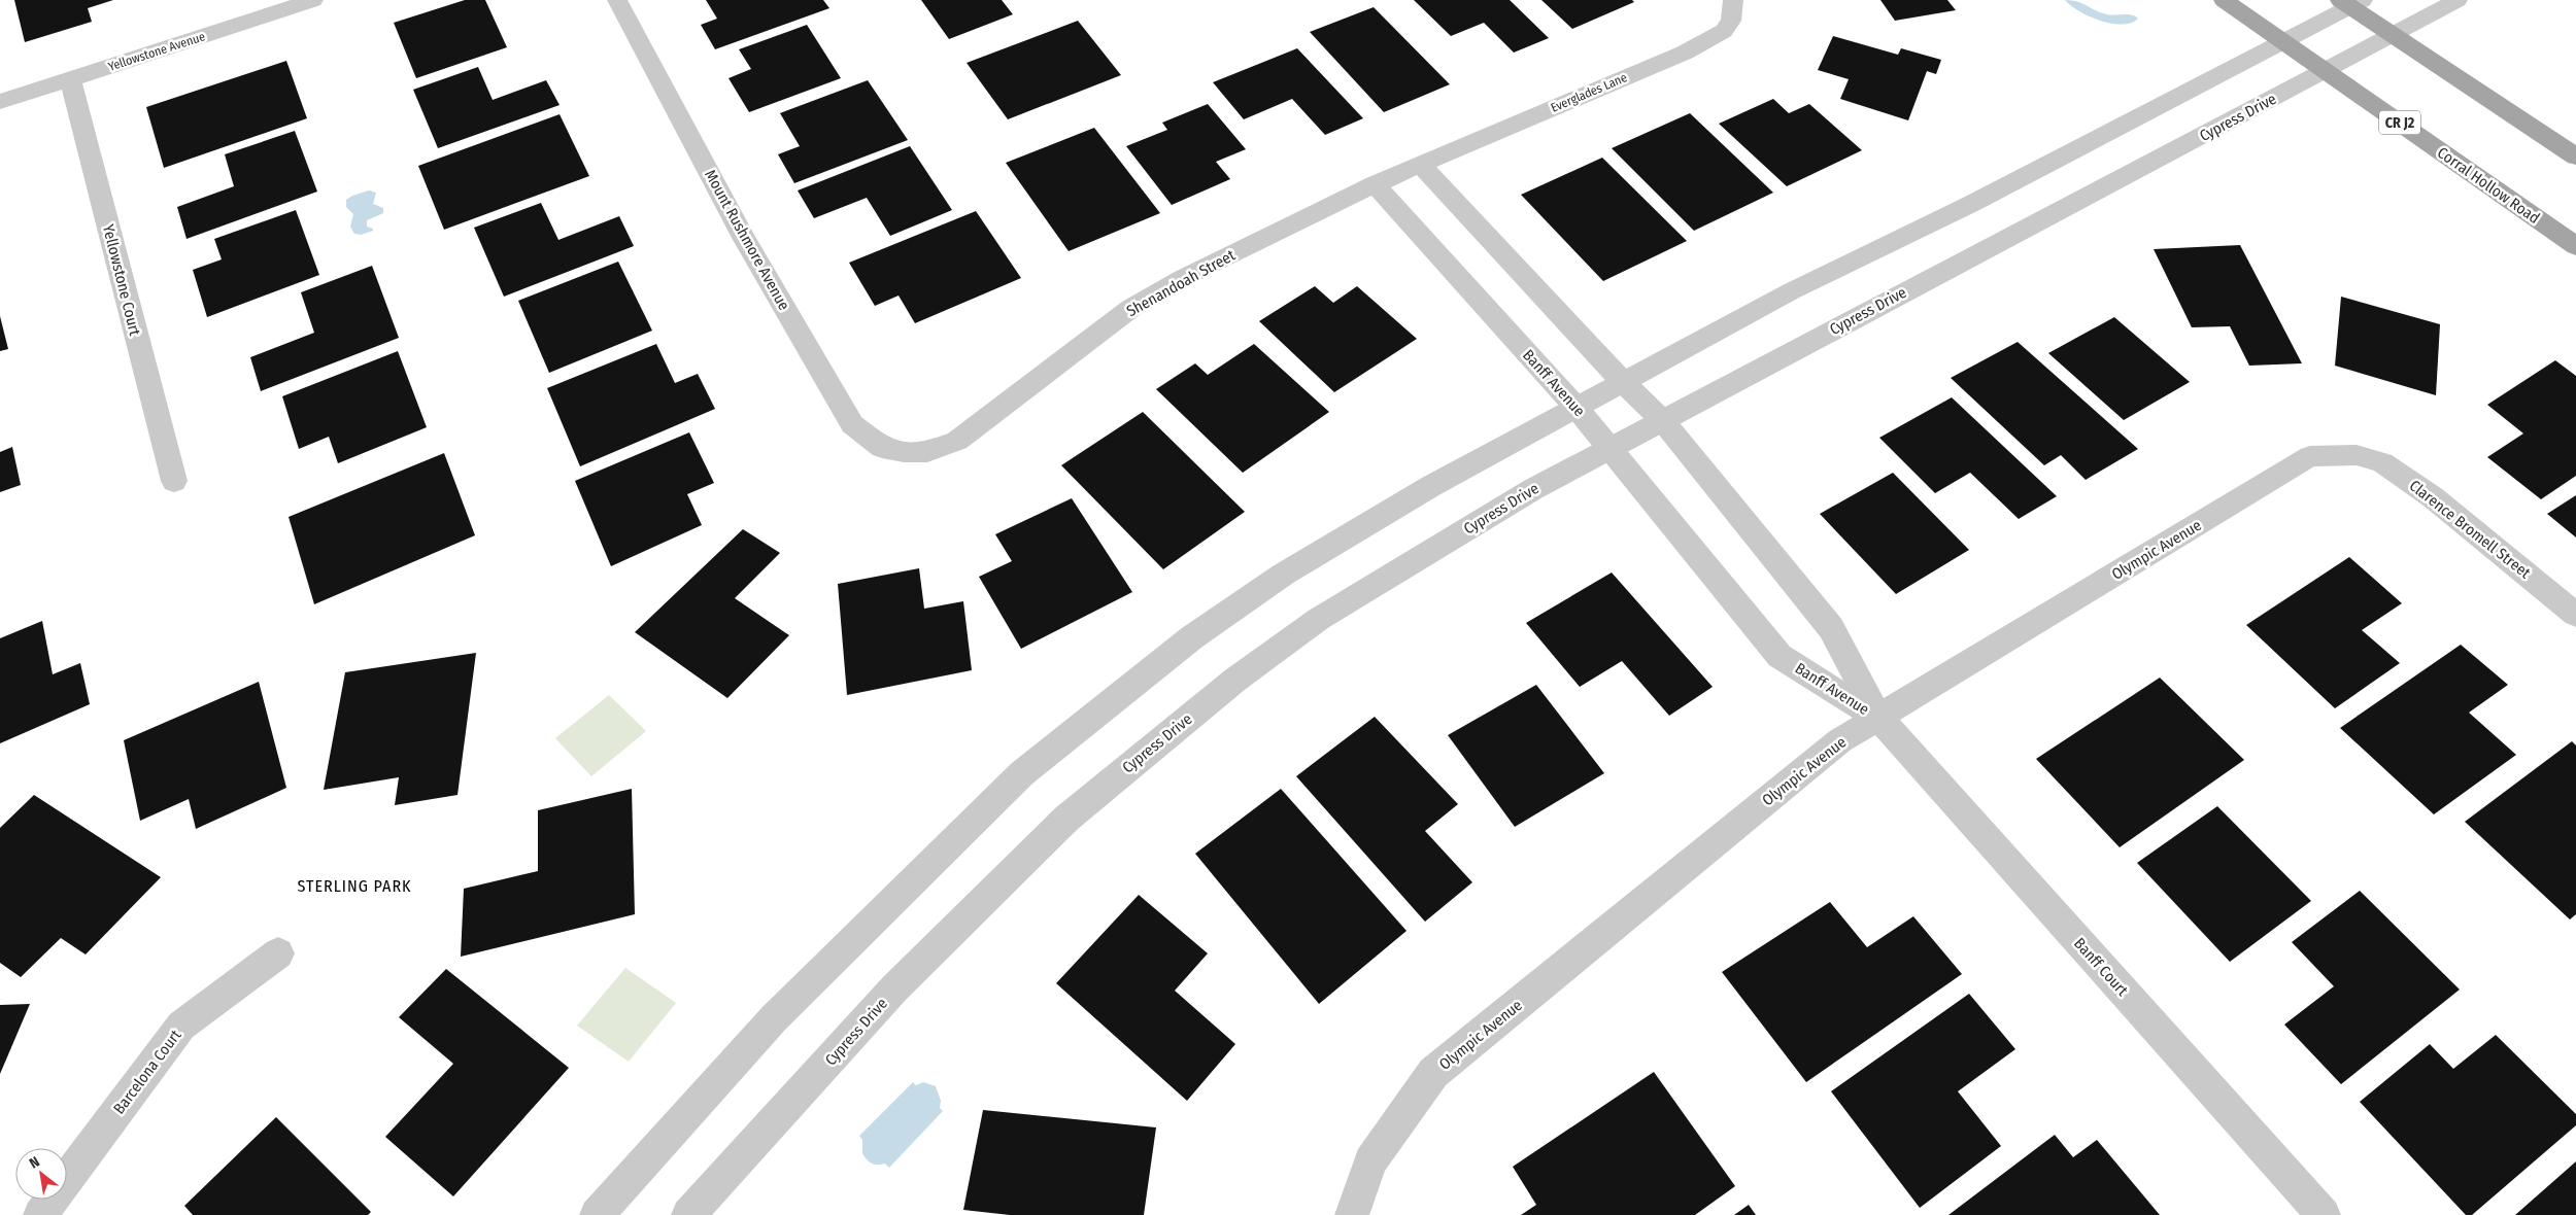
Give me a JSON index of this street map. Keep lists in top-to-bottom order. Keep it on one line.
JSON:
{"streets":{"main road":["CR J2","Corral Hollow Road"],"street":["Yellowstone Avenue","Everglades Lane","Cypress Drive","Mount Rushmore Avenue","Yellowstone Court","Shenandoah Street","Banff Avenue","Clarence Bromell Street","Olympic Avenue","Banff Court","Barcelona Court"]},"crossings":[["Yellowstone Avenue","Yellowstone Court"],["Everglades Lane","Shenandoah Street"],["Everglades Lane","Banff Avenue"],["Cypress Drive","Corral Hollow Road"],["Cypress Drive","Banff Avenue"],["Mount Rushmore Avenue","Shenandoah Street"],["Shenandoah Street","Banff Avenue"],["Banff Avenue","Olympic Avenue"],["Banff Avenue","Banff Court"],["Clarence Bromell Street","Olympic Avenue"],["Olympic Avenue","Banff Court"]],"districts":["STERLING PARK"],"north":"top left"}
